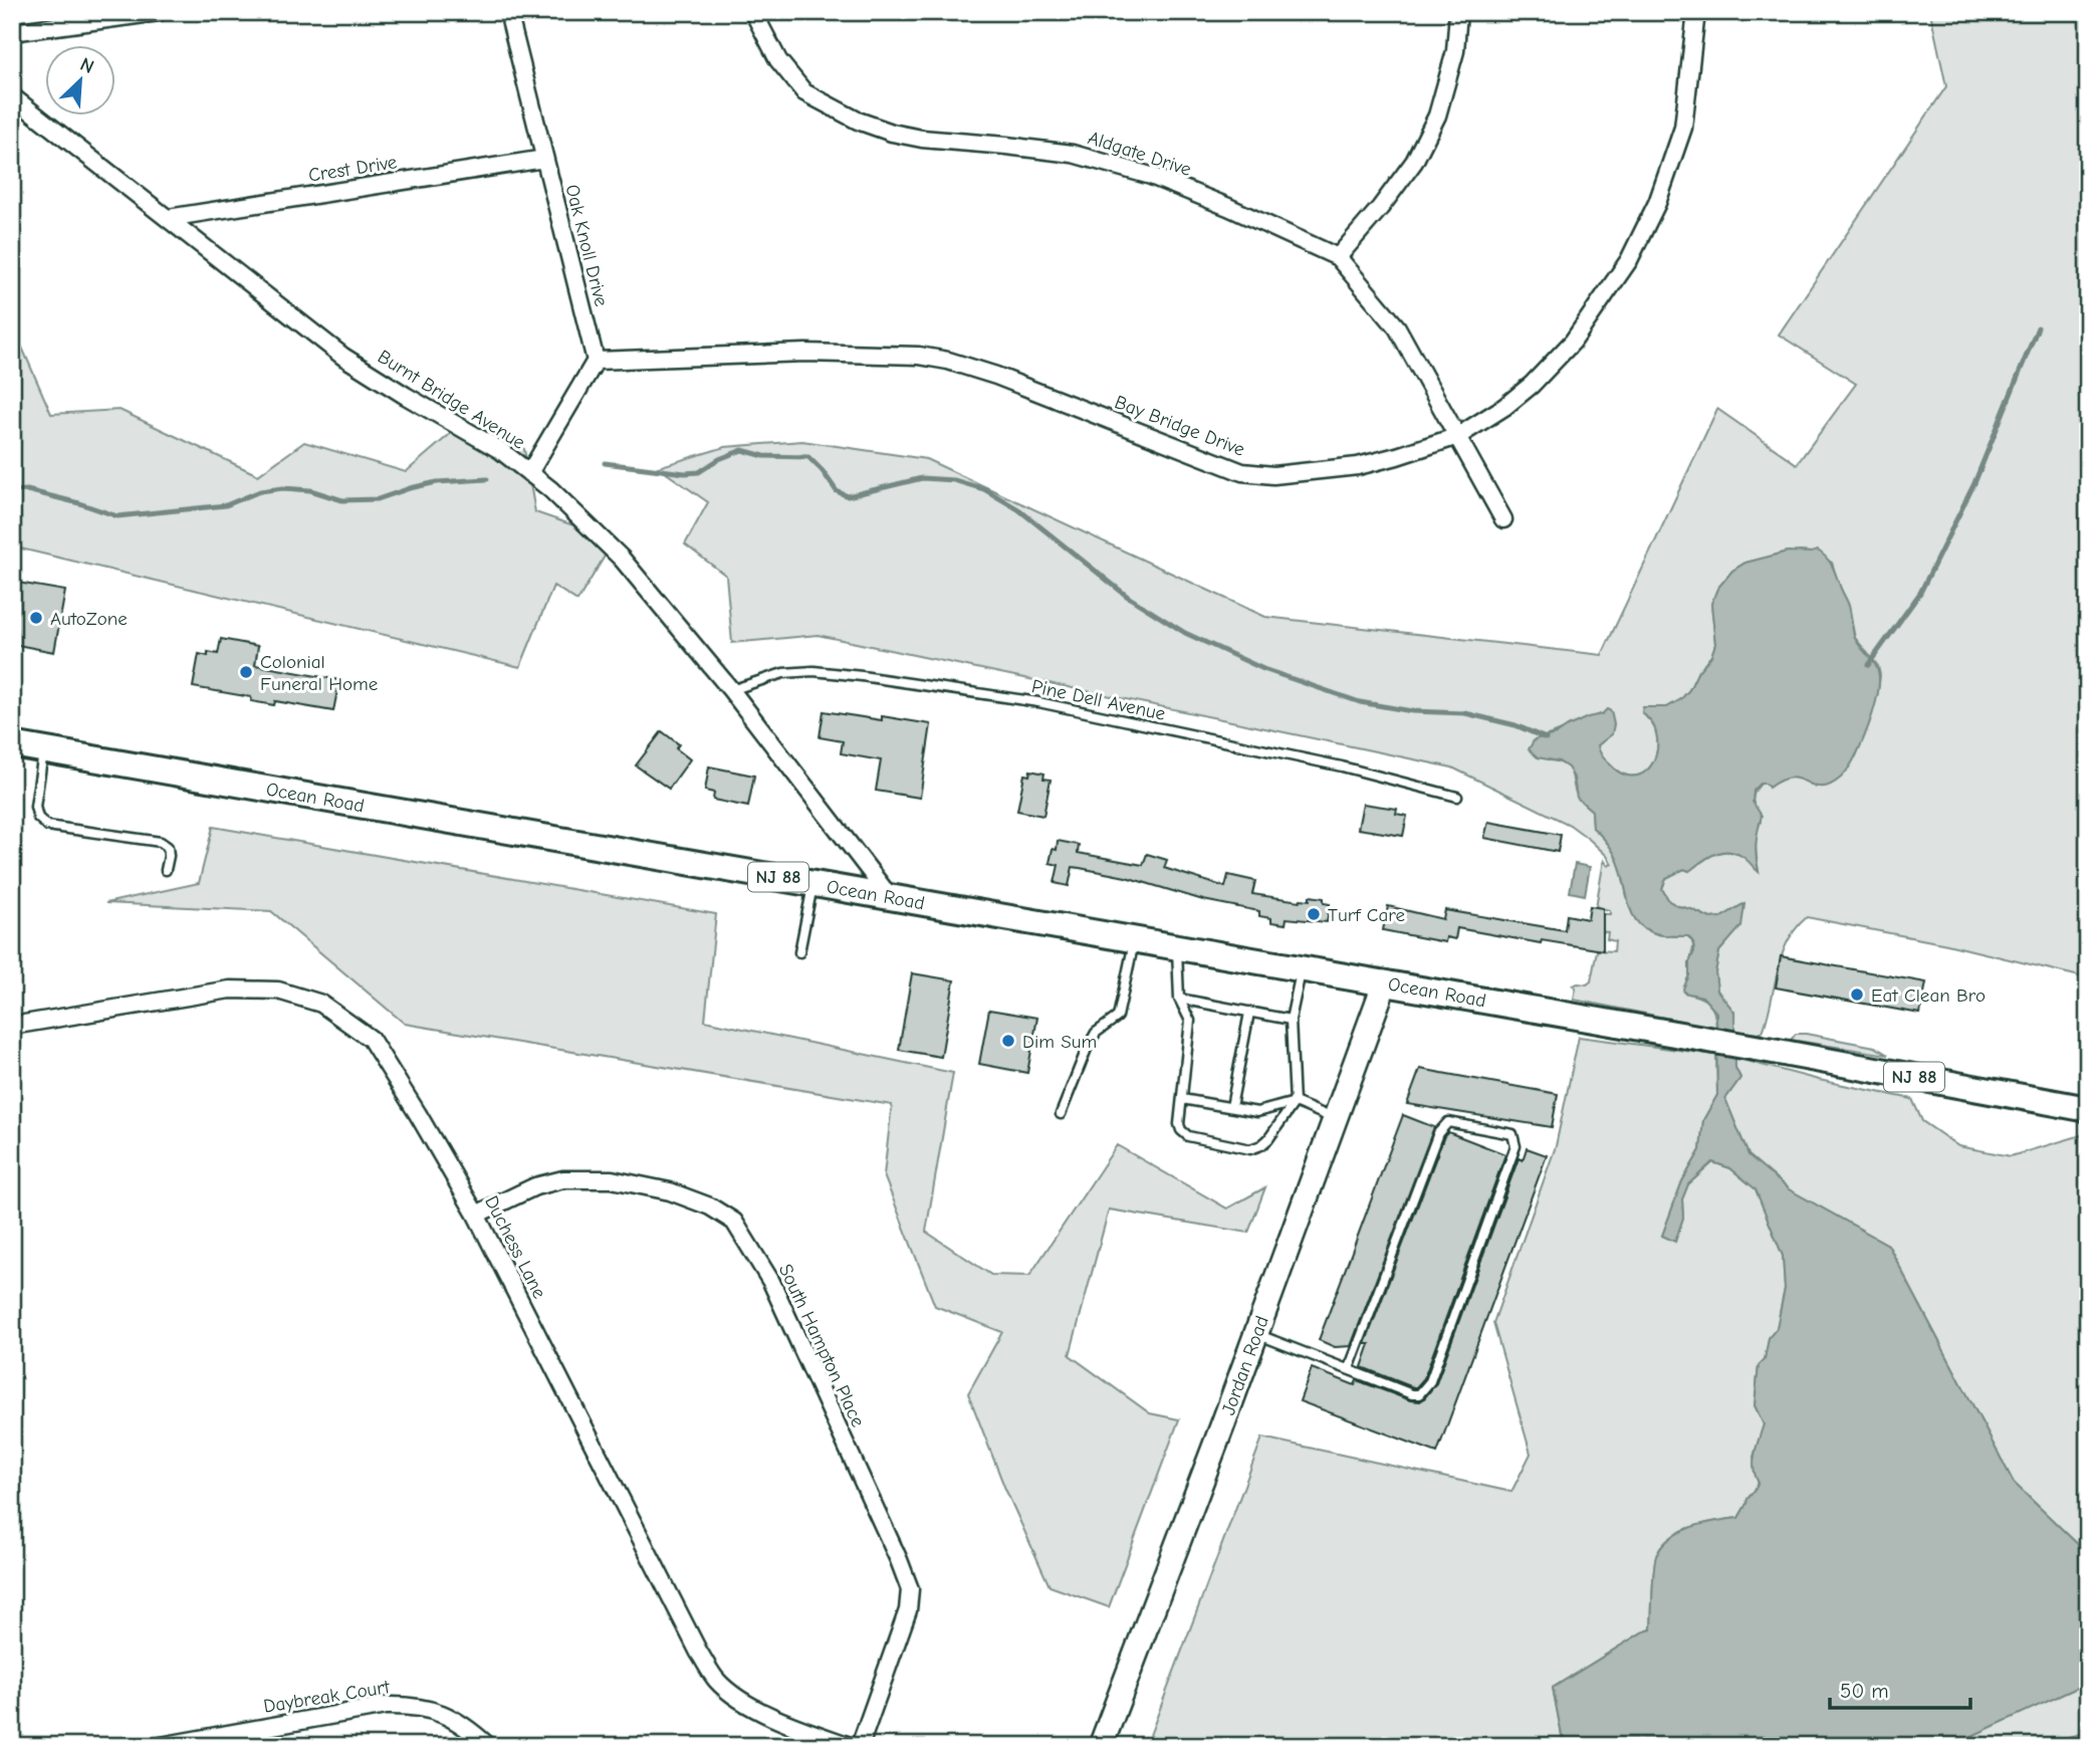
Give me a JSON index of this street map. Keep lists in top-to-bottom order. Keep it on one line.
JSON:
{"streets":{"main road":["Ocean Road","NJ 88"],"street":["Aldgate Drive","Crest Drive","Oak Knoll Drive","Burnt Bridge Avenue","Bay Bridge Drive","Duchess Lane","South Hampton Place","Jordan Road","Daybreak Court"],"lane":["Pine Dell Avenue"]},"crossings":[["Aldgate Drive","Bay Bridge Drive"],["Crest Drive","Oak Knoll Drive"],["Crest Drive","Burnt Bridge Avenue"],["Oak Knoll Drive","Bay Bridge Drive"],["Burnt Bridge Avenue","Pine Dell Avenue"],["Burnt Bridge Avenue","Ocean Road"],["Ocean Road","Jordan Road"],["Duchess Lane","South Hampton Place"]],"places":["AutoZone","Colonial Funeral Home","Turf Care","Eat Clean Bro","Dim Sum"],"scale_bar":"50 m","north":"top right"}
